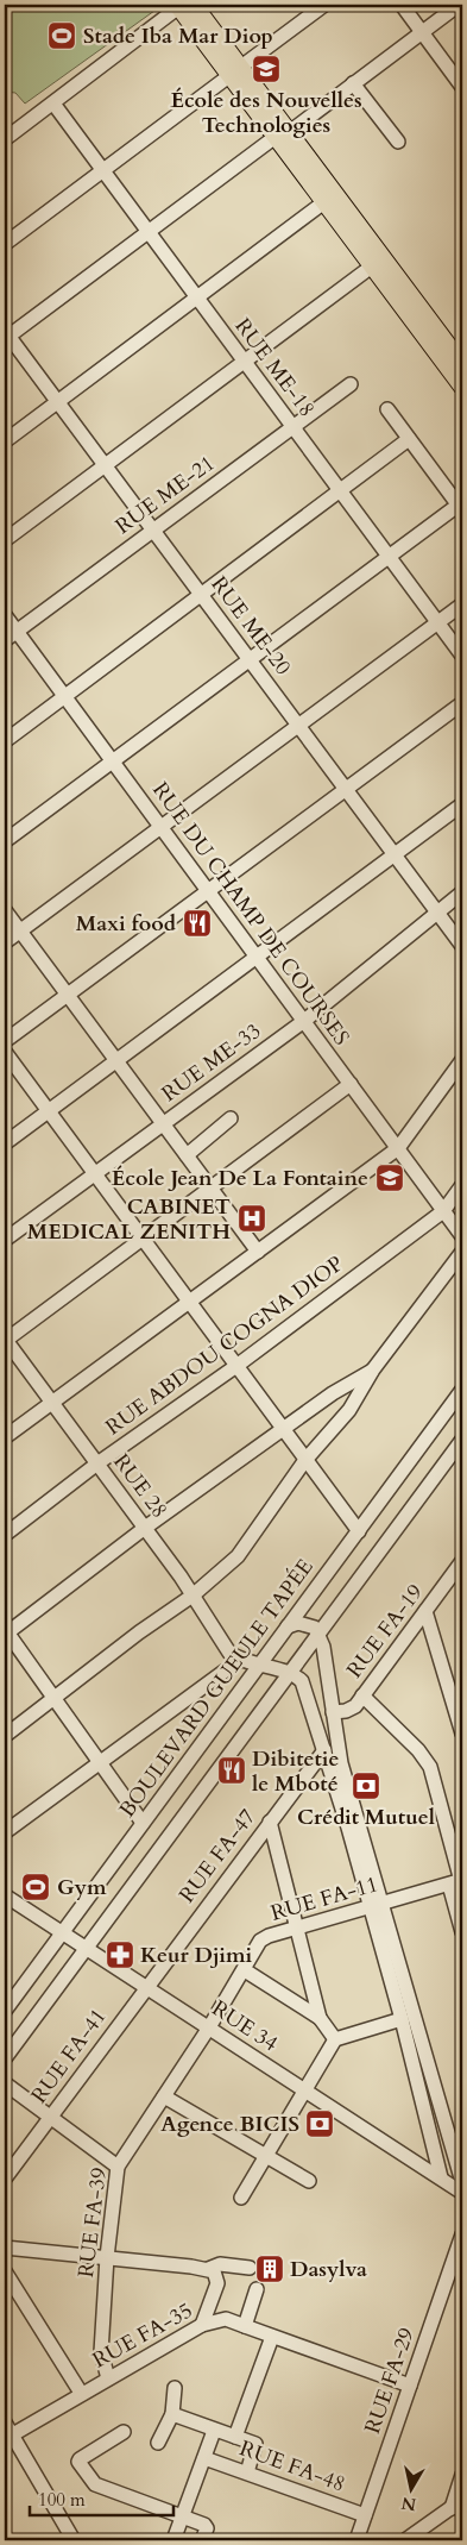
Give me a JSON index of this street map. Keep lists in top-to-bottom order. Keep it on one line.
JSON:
{"streets":{"street":["RUE ME-18","RUE ME-21","RUE ME-20","RUE DU CHAMP DE COURSES","RUE ME-33","RUE ABDOU COGNA DIOP","RUE 28","RUE FA-19","BOULEVARD GUEULE TAPÉE","RUE FA-47","RUE FA-11","RUE 34","RUE FA-41","RUE FA-39","RUE FA-35","RUE FA-29","RUE FA-48"]},"crossings":[["RUE ME-18","RUE ME-21"],["RUE ME-21","RUE ME-20"],["RUE ME-21","RUE DU CHAMP DE COURSES"],["RUE ME-20","RUE ME-33"],["RUE DU CHAMP DE COURSES","RUE ME-33"],["RUE DU CHAMP DE COURSES","RUE ABDOU COGNA DIOP"],["RUE ABDOU COGNA DIOP","RUE 28"],["BOULEVARD GUEULE TAPÉE","RUE 34"],["RUE FA-47","RUE 34"],["RUE FA-47","RUE FA-41"],["RUE FA-11","RUE 34"],["RUE FA-11","RUE FA-39"],["RUE 34","RUE FA-41"],["RUE 34","RUE FA-39"],["RUE FA-39","RUE FA-35"],["RUE FA-35","RUE FA-29"],["RUE FA-29","RUE FA-48"]],"places":{"sports":["Stade Iba Mar Diop","Gym"],"school or university":["École des Nouvelles Technologies","École Jean De La Fontaine"],"restaurant":["Maxi food","Dibitetie le Mboté"],"hospital":["CABINET MEDICAL ZENITH"],"bank":["Crédit Mutuel","Agence BICIS"],"pharmacy":["Keur Djimi"],"building":["Dasylva"]},"scale_bar":"100 m","north":"bottom"}
